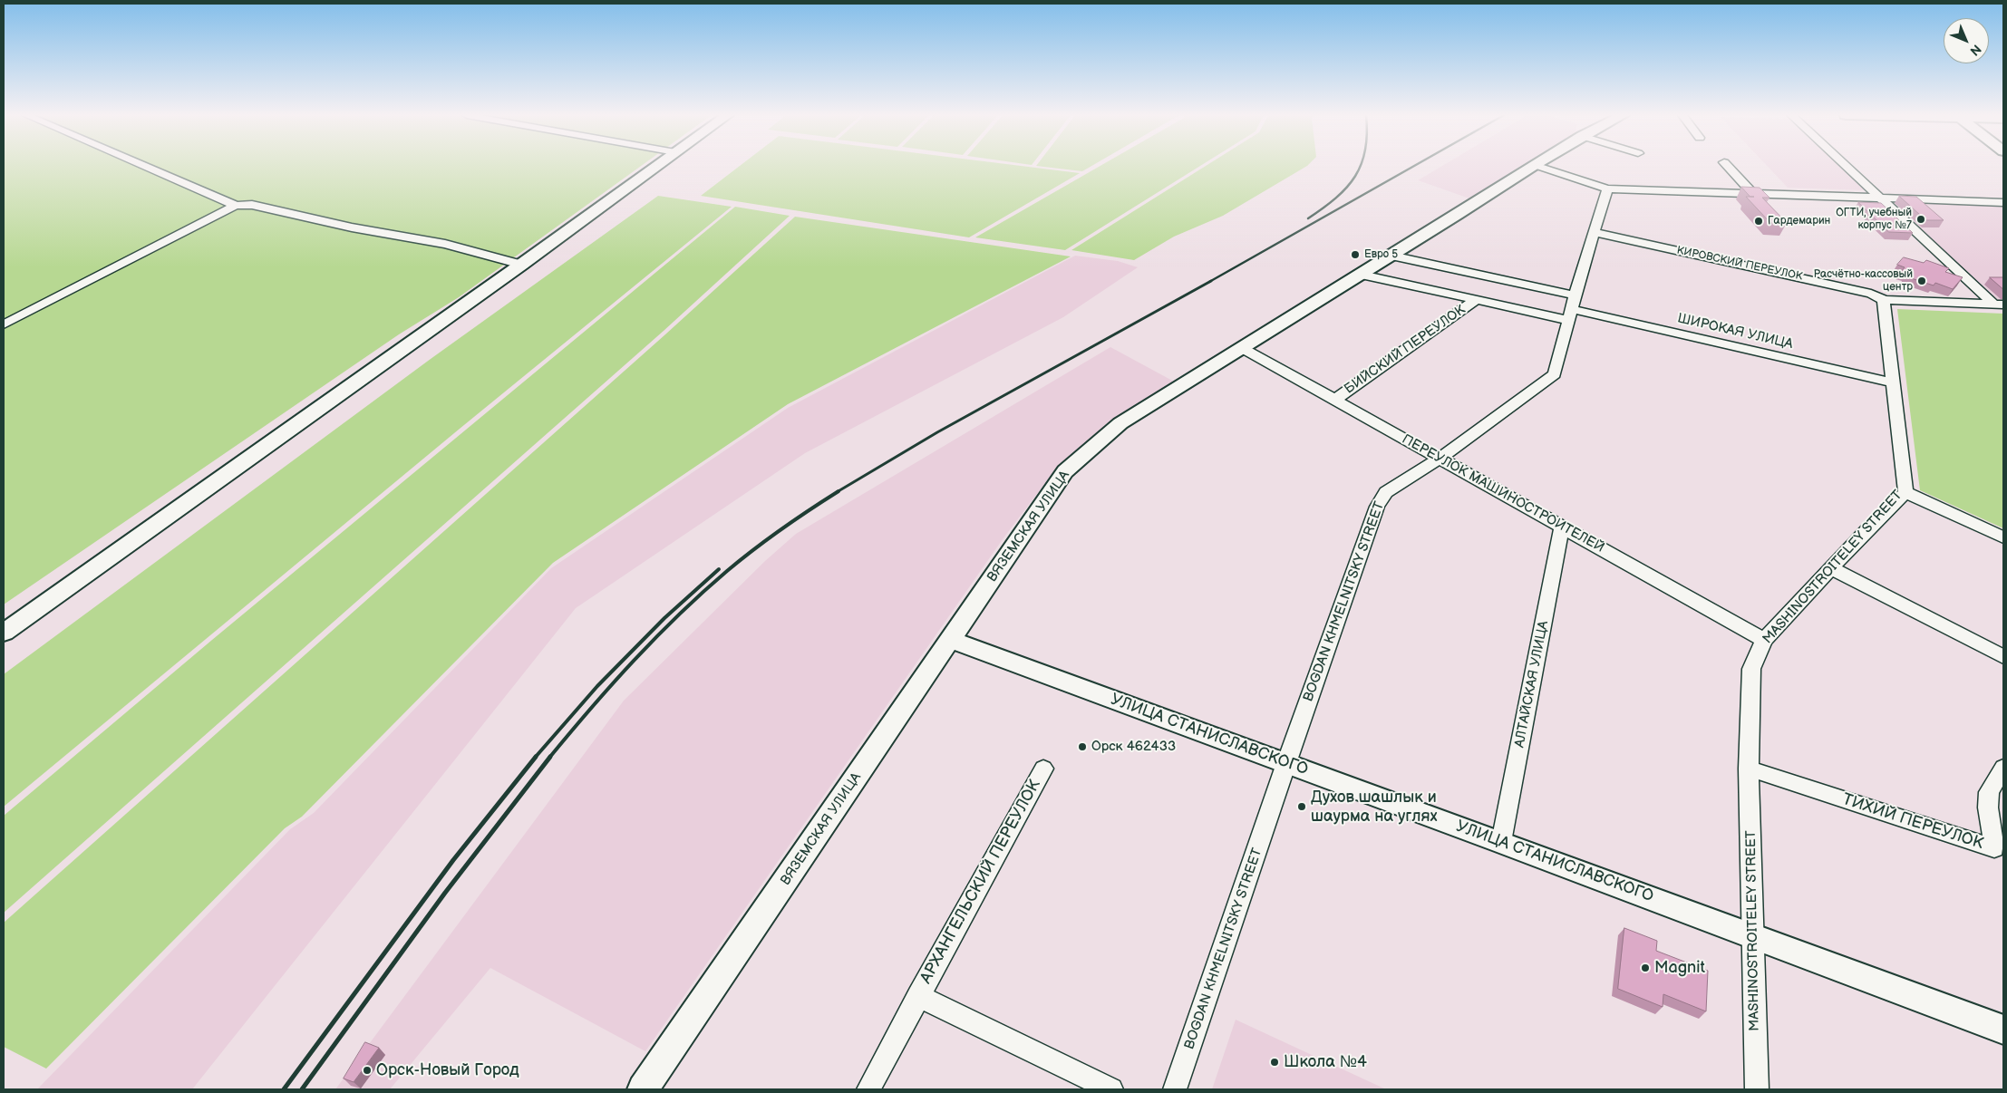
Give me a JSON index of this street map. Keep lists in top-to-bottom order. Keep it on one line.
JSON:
{"streets":{"main road":["ВЯЗЕМСКАЯ УЛИЦА","УЛИЦА СТАНИСЛАВСКОГО"],"street":["КИРОВСКИЙ ПЕРЕУЛОК","ШИРОКАЯ УЛИЦА","БИЙСКИЙ ПЕРЕУЛОК","ПЕРЕУЛОК МАШИНОСТРОИТЕЛЕЙ","MASHINOSTROITELEY STREET","BOGDAN KHMELNITSKY STREET","АЛТАЙСКАЯ УЛИЦА","ТИХИЙ ПЕРЕУЛОК","АРХАНГЕЛЬСКИЙ ПЕРЕУЛОК"]},"crossings":[["КИРОВСКИЙ ПЕРЕУЛОК","MASHINOSTROITELEY STREET"],["КИРОВСКИЙ ПЕРЕУЛОК","BOGDAN KHMELNITSKY STREET"],["ШИРОКАЯ УЛИЦА","БИЙСКИЙ ПЕРЕУЛОК"],["ШИРОКАЯ УЛИЦА","ВЯЗЕМСКАЯ УЛИЦА"],["ШИРОКАЯ УЛИЦА","MASHINOSTROITELEY STREET"],["ШИРОКАЯ УЛИЦА","BOGDAN KHMELNITSKY STREET"],["БИЙСКИЙ ПЕРЕУЛОК","ПЕРЕУЛОК МАШИНОСТРОИТЕЛЕЙ"],["ПЕРЕУЛОК МАШИНОСТРОИТЕЛЕЙ","ВЯЗЕМСКАЯ УЛИЦА"],["ПЕРЕУЛОК МАШИНОСТРОИТЕЛЕЙ","MASHINOSTROITELEY STREET"],["ПЕРЕУЛОК МАШИНОСТРОИТЕЛЕЙ","BOGDAN KHMELNITSKY STREET"],["ПЕРЕУЛОК МАШИНОСТРОИТЕЛЕЙ","АЛТАЙСКАЯ УЛИЦА"],["ВЯЗЕМСКАЯ УЛИЦА","УЛИЦА СТАНИСЛАВСКОГО"],["MASHINOSTROITELEY STREET","УЛИЦА СТАНИСЛАВСКОГО"],["MASHINOSTROITELEY STREET","ТИХИЙ ПЕРЕУЛОК"],["BOGDAN KHMELNITSKY STREET","УЛИЦА СТАНИСЛАВСКОГО"],["АЛТАЙСКАЯ УЛИЦА","УЛИЦА СТАНИСЛАВСКОГО"]],"places":["ОГТИ, учебный корпус №7","Гардемарин","Евро 5","Расчётно-кассовый центр","Орск 462433","Духов шашлык и шаурма на углях","Magnit","Школа №4","Орск-Новый Город"],"north":"bottom right"}
